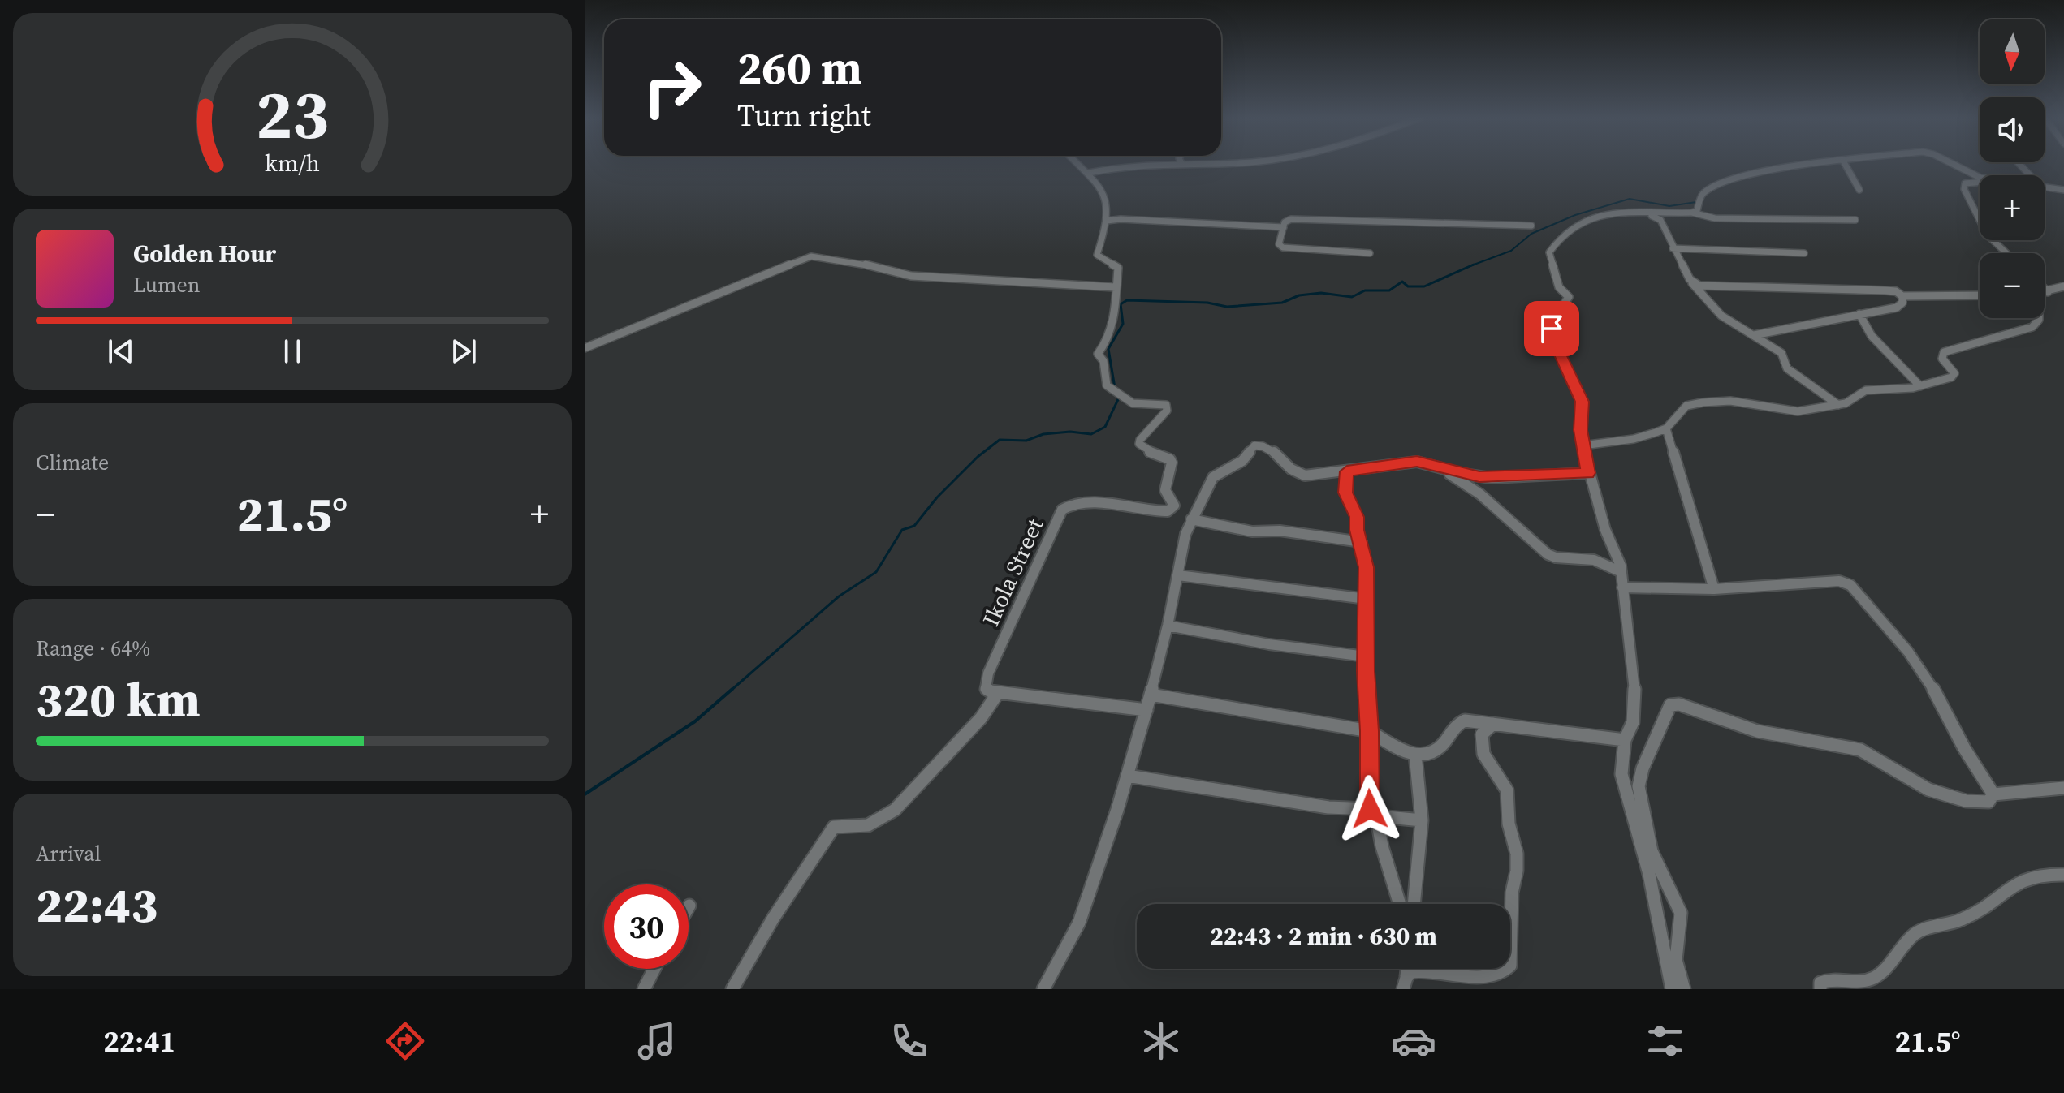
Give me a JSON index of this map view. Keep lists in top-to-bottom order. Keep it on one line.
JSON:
{"streets":{"street":["Ikola Street"]},"north":"bottom","page":{"map_buttons":["+","−"],"turn":["260 m","Turn right"],"song":["Golden Hour","Lumen"],"tile":["Climate",["Range · 64%","320 km"],["Arrival","22:43"]],"heat":["−","21.5°","+"],"limit":"30","trip":"22:43 · 2 min · 630 m","tabs":["22:41","21.5°"],"gauge":["23","km/h"]}}
